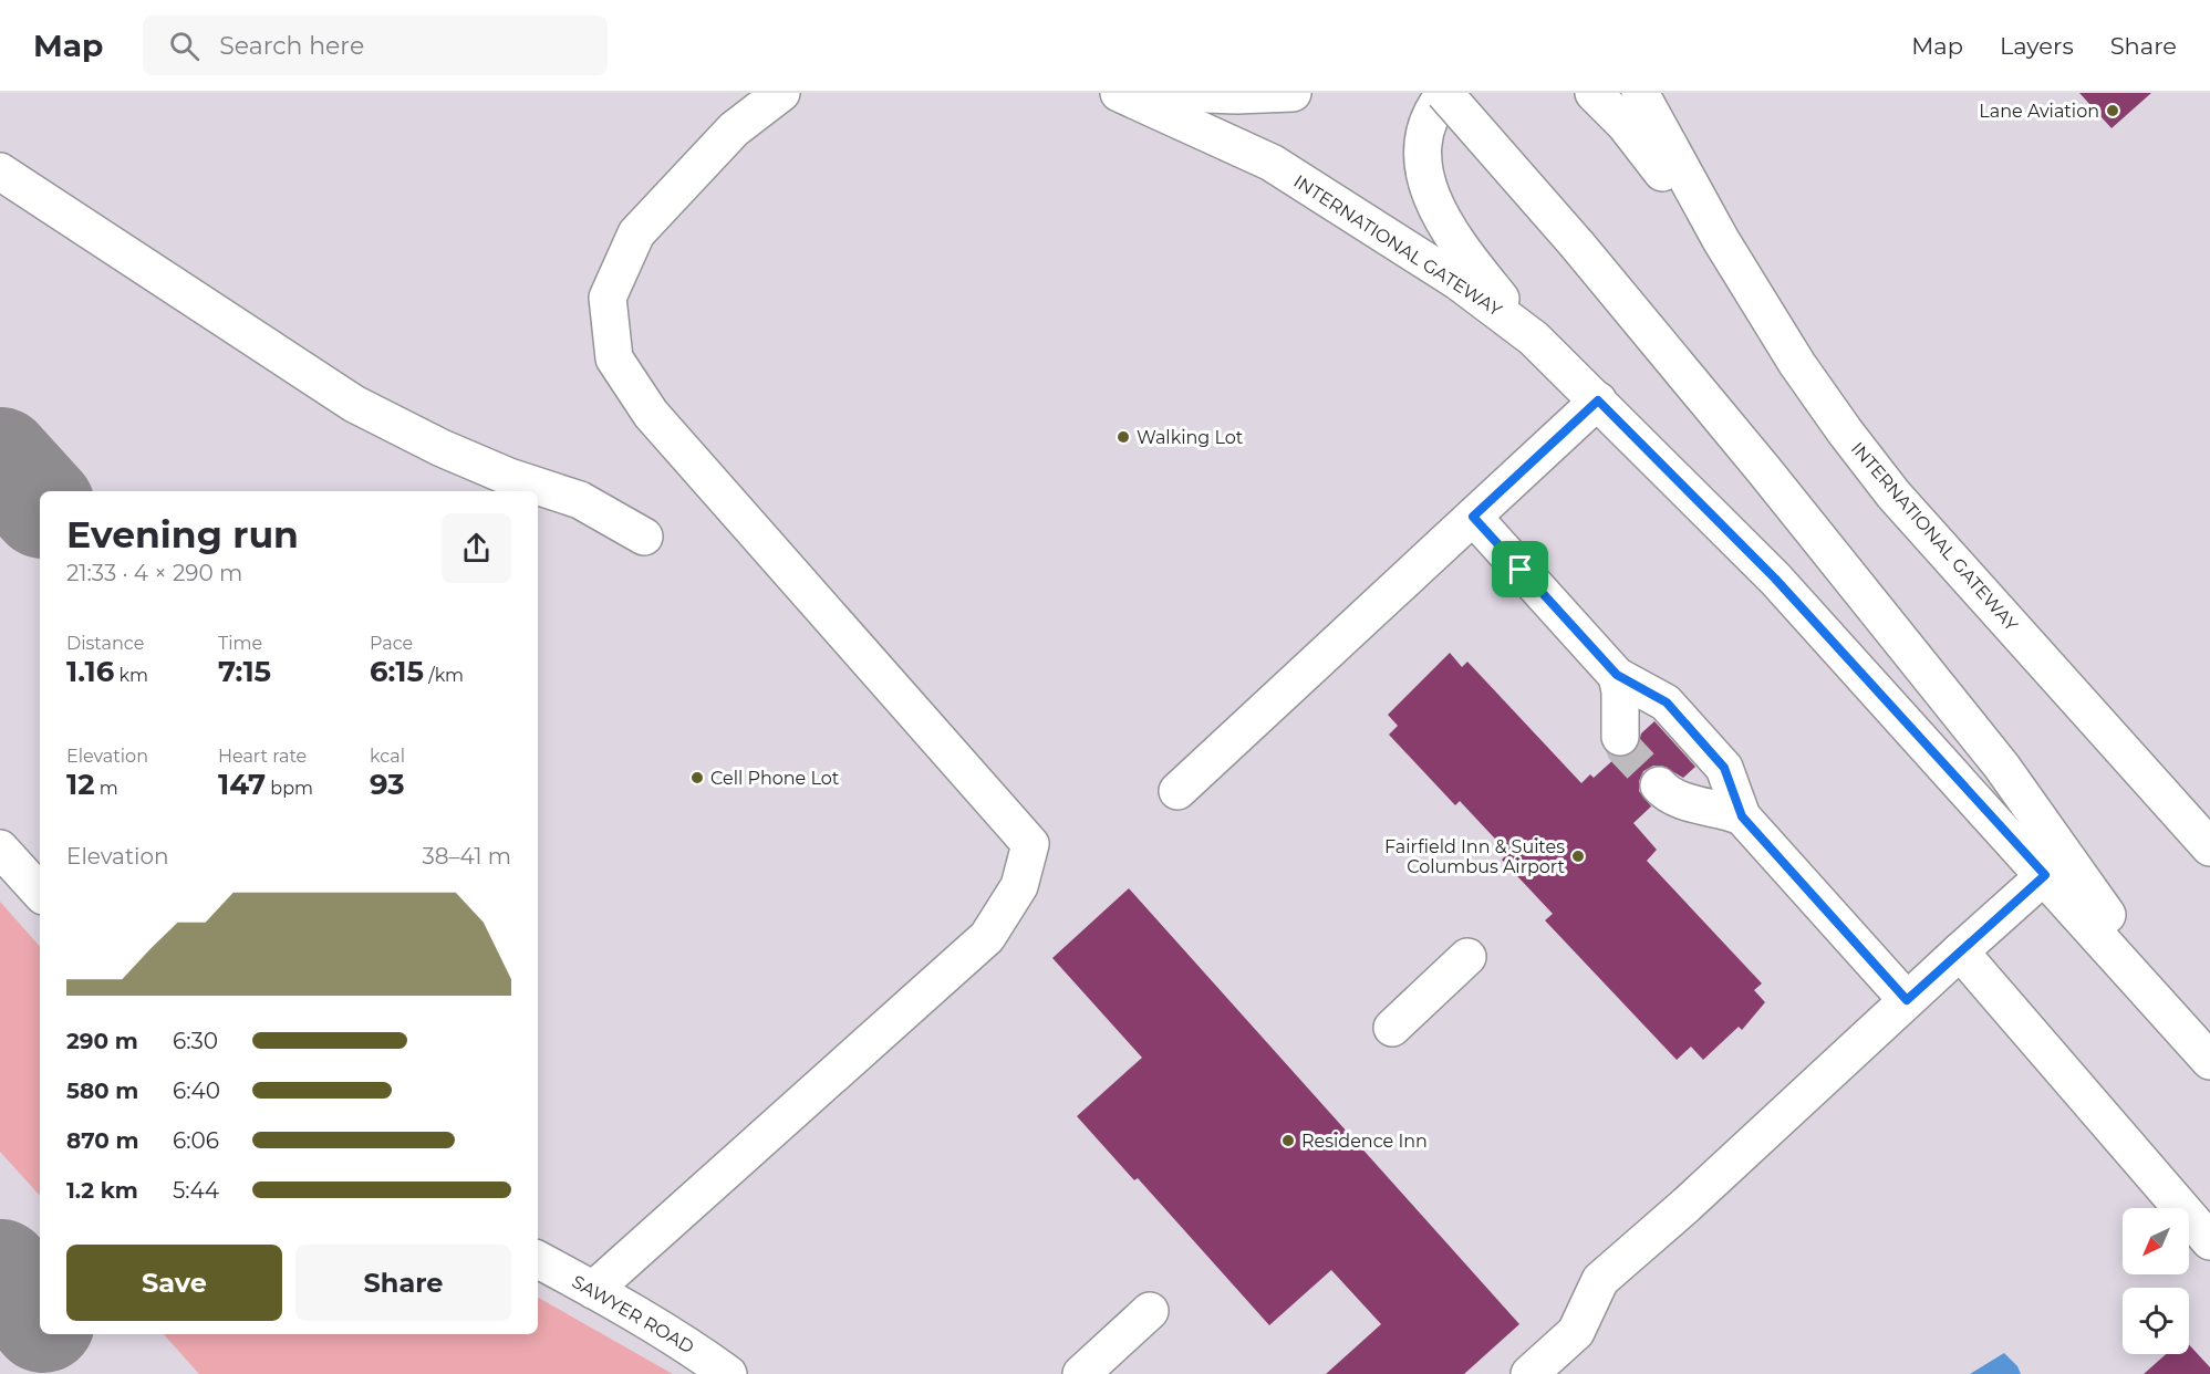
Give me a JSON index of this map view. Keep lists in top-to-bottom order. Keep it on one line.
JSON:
{"streets":{"main road":["INTERNATIONAL GATEWAY","SAWYER ROAD"]},"places":["Lane Aviation","Walking Lot","Cell Phone Lot","Fairfield Inn & Suites Columbus Airport","Residence Inn"],"north":"bottom left","page":{"header":"Map","search":"Search here","nav":["Map","Layers","Share"],"heading":["Evening run","21:33 · 4 × 290 m"],"stats":[["Distance","1.16 km"],["Time","7:15"],["Pace","6:15 /km"],["Elevation","12 m"],["Heart rate","147 bpm"],["kcal","93"]],"chart":["Elevation","38–41 m"],"list":[{"name":"290 m","note":"6:30"},{"name":"580 m","note":"6:40"},{"name":"870 m","note":"6:06"},{"name":"1.2 km","note":"5:44"}],"buttons":["Save","Share"]}}
